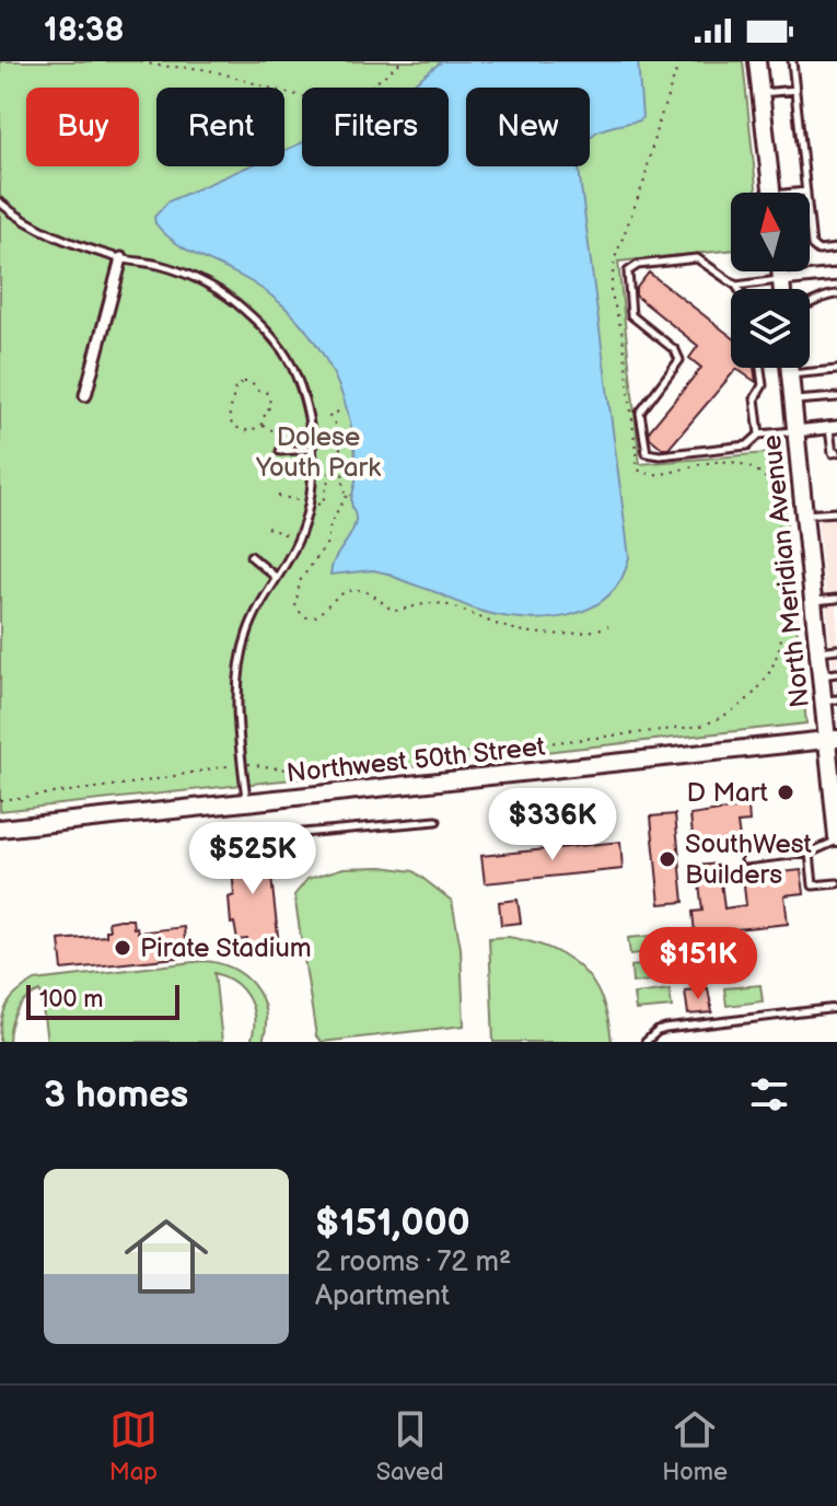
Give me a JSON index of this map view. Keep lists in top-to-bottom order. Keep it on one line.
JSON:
{"streets":{"main road":["North Meridian Avenue","Northwest 50th Street"]},"crossings":[["North Meridian Avenue","Northwest 50th Street"]],"parks":["Dolese Youth Park"],"places":["D Mart","SouthWest Builders","Pirate Stadium"],"scale_bar":"100 m","north":"top","page":{"status":"18:38","chip":["Buy","Rent","Filters","New"],"price":["$336K","$525K","$151K"],"scale":"100 m","heading":"3 homes","list":[{"name":"$151,000","note":"2 rooms · 72 m² · Apartment"}],"tabs":["Map","Saved","Home"]}}
